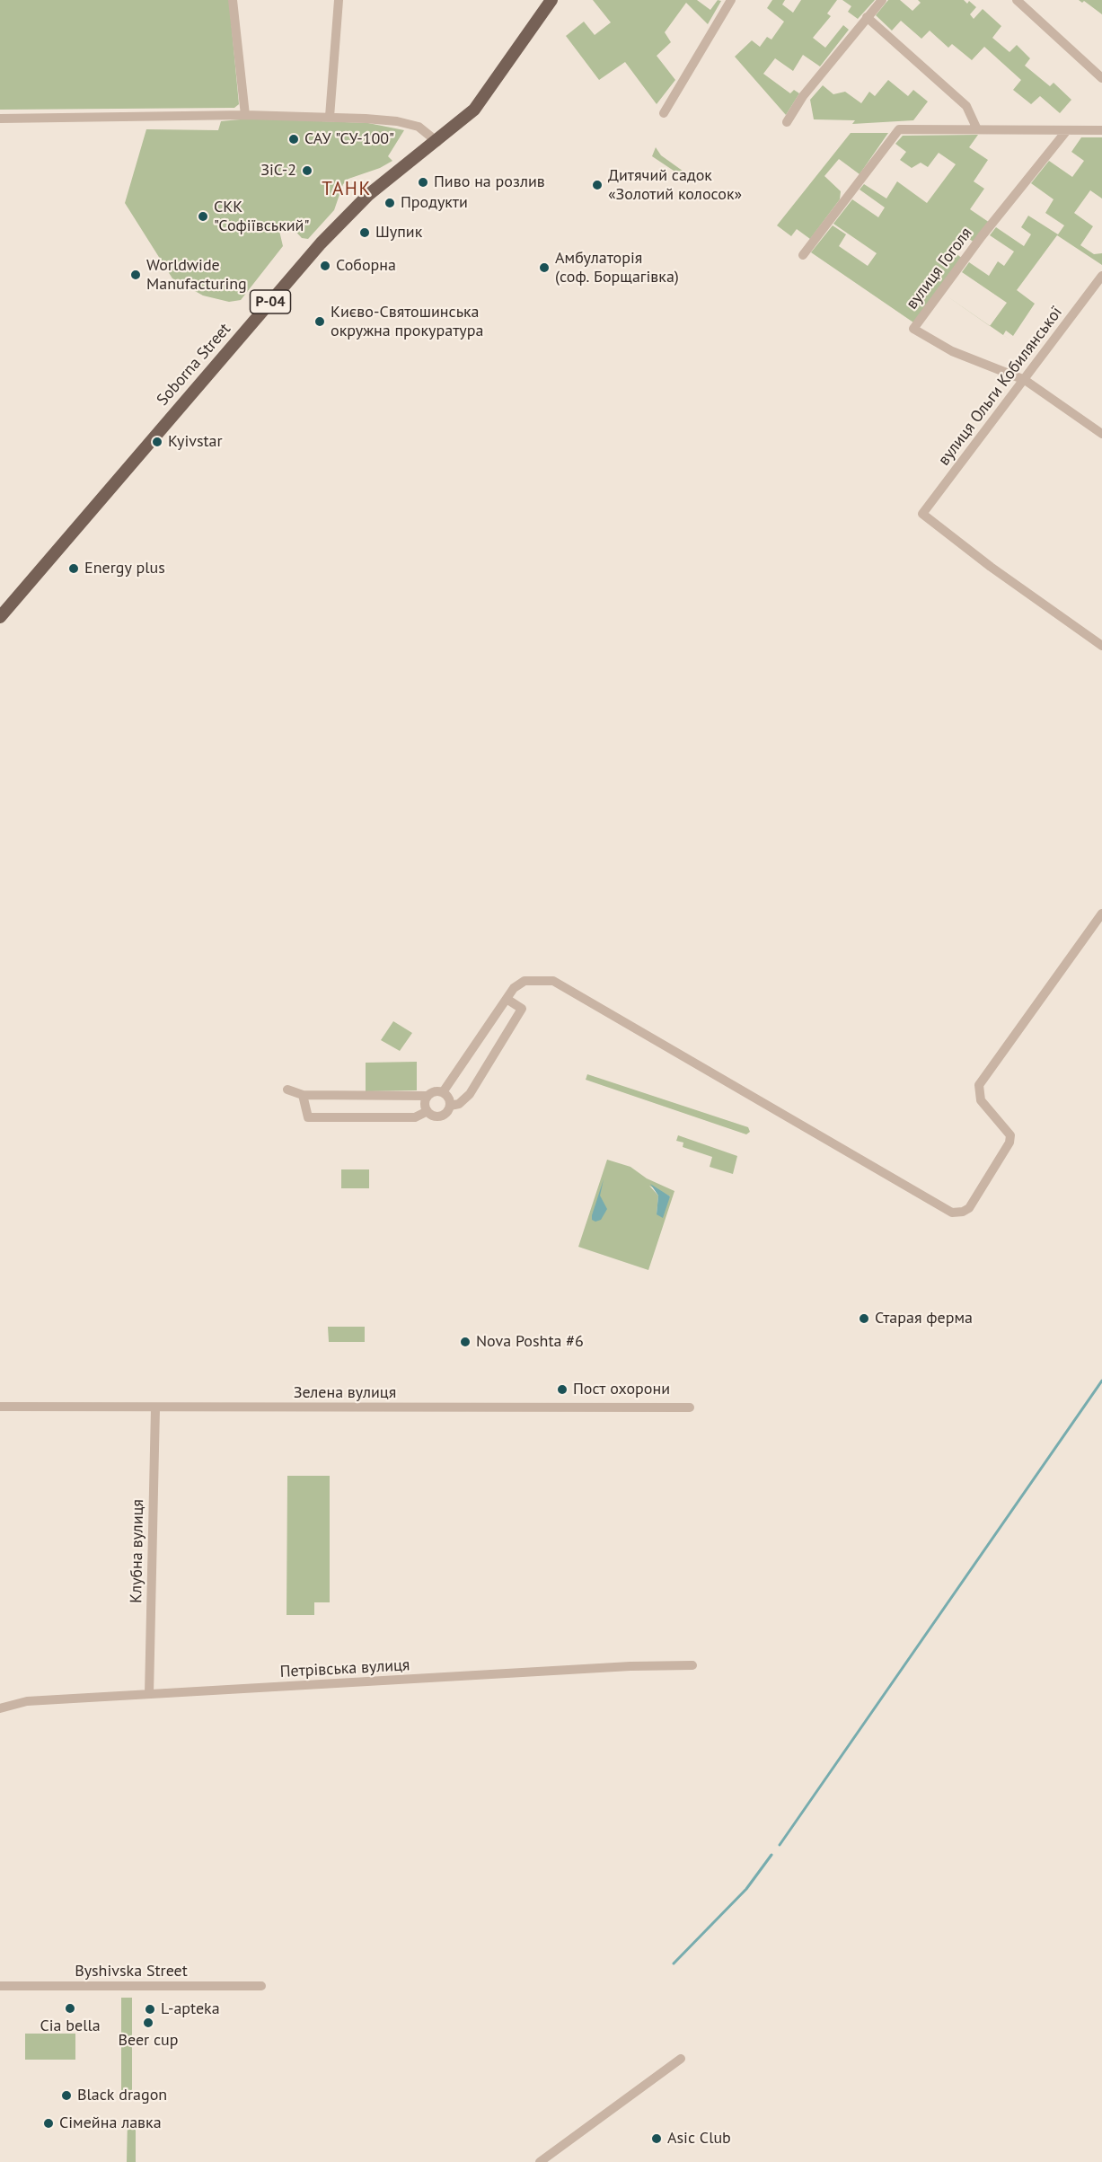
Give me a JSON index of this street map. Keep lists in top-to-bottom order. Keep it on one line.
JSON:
{"streets":{"main road":["Р-04","Soborna Street"],"street":["вулиця Гоголя","вулиця Ольги Кобилянської","Зелена вулиця","Клубна вулиця","Петрівська вулиця","Byshivska Street"]},"crossings":[["вулиця Гоголя","вулиця Ольги Кобилянської"],["Зелена вулиця","Клубна вулиця"],["Клубна вулиця","Петрівська вулиця"]],"districts":["ТАНК"],"places":["САУ \"СУ-100\"","ЗіС-2","Пиво на розлив","Дитячий садок «Золотий колосок»","Продукти","СКК \"Софіївський\"","Шупик","Соборна","Амбулаторія (соф. Борщагівка)","Worldwide Manufacturing","Києво-Святошинська окружна прокуратура","Kyivstar","Energy plus","Старая ферма","Nova Poshta #6","Пост охорони","Cia bella","L-apteka","Beer cup","Black dragon","Сімейна лавка","Asic Club"]}
